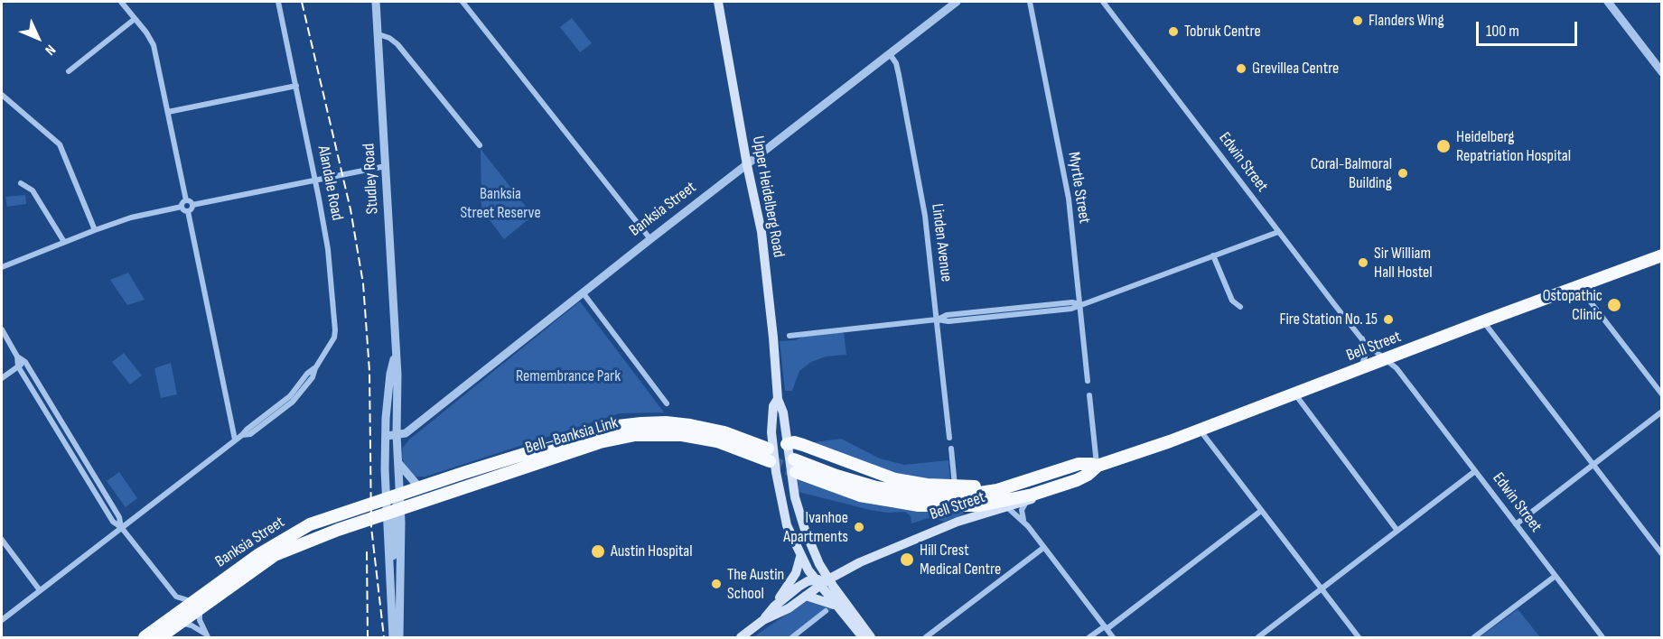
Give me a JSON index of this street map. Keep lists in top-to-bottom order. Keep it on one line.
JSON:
{"streets":{"highway":["Banksia Street","Bell Street","Bell–Banksia Link"],"main road":["Upper Heidelberg Road"],"street":["Edwin Street","Studley Road","Alandale Road","Myrtle Street","Linden Avenue"]},"crossings":[["Edwin Street","Bell Street"],["Studley Road","Banksia Street"],["Studley Road","Bell–Banksia Link"],["Upper Heidelberg Road","Banksia Street"],["Upper Heidelberg Road","Bell Street"],["Upper Heidelberg Road","Bell–Banksia Link"],["Banksia Street","Linden Avenue"],["Banksia Street","Bell–Banksia Link"]],"parks":["Banksia Street Reserve","Remembrance Park"],"places":["Flanders Wing","Tobruk Centre","Grevillea Centre","Heidelberg Repatriation Hospital","Coral-Balmoral Building","Sir William Hall Hostel","Ostopathic Clinic","Fire Station No. 15","Ivanhoe Apartments","Austin Hospital","Hill Crest Medical Centre","The Austin School"],"scale_bar":"100 m","north":"bottom right"}
